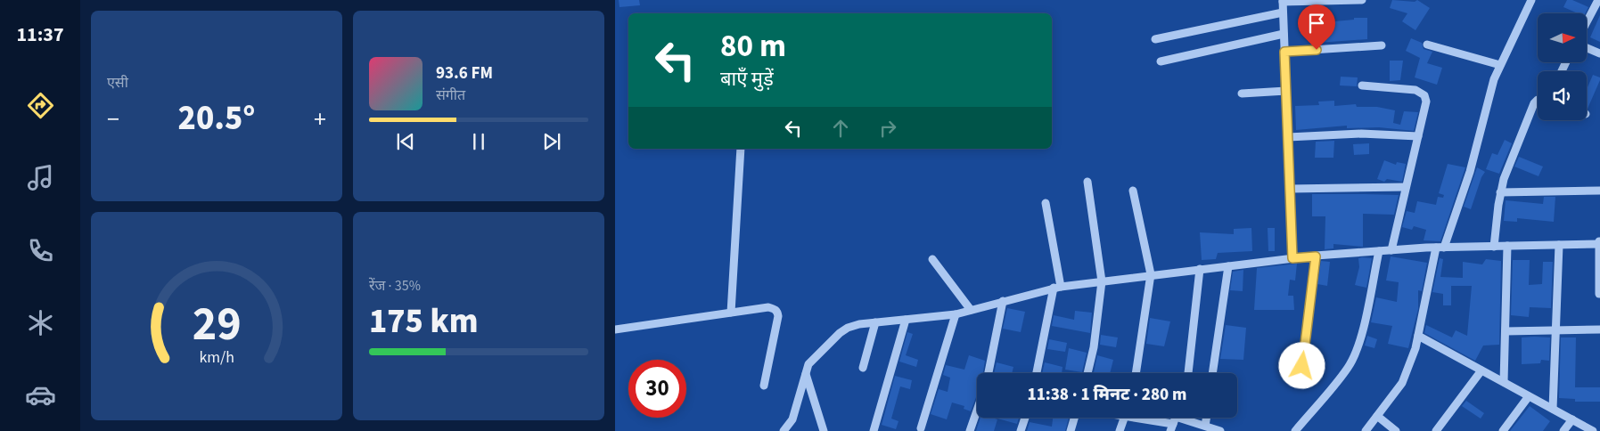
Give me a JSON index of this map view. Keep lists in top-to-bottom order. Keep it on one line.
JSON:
{"north":"right","page":{"tabs":"11:37","tile":["एसी",["रेंज · 35%","175 km"]],"turn":["80 m","बाएँ मुड़ें"],"song":["93.6 FM","संगीत"],"heat":["−","20.5°","+"],"limit":"30","trip":"11:38 · 1 मिनट · 280 m","gauge":["29","km/h"]}}
